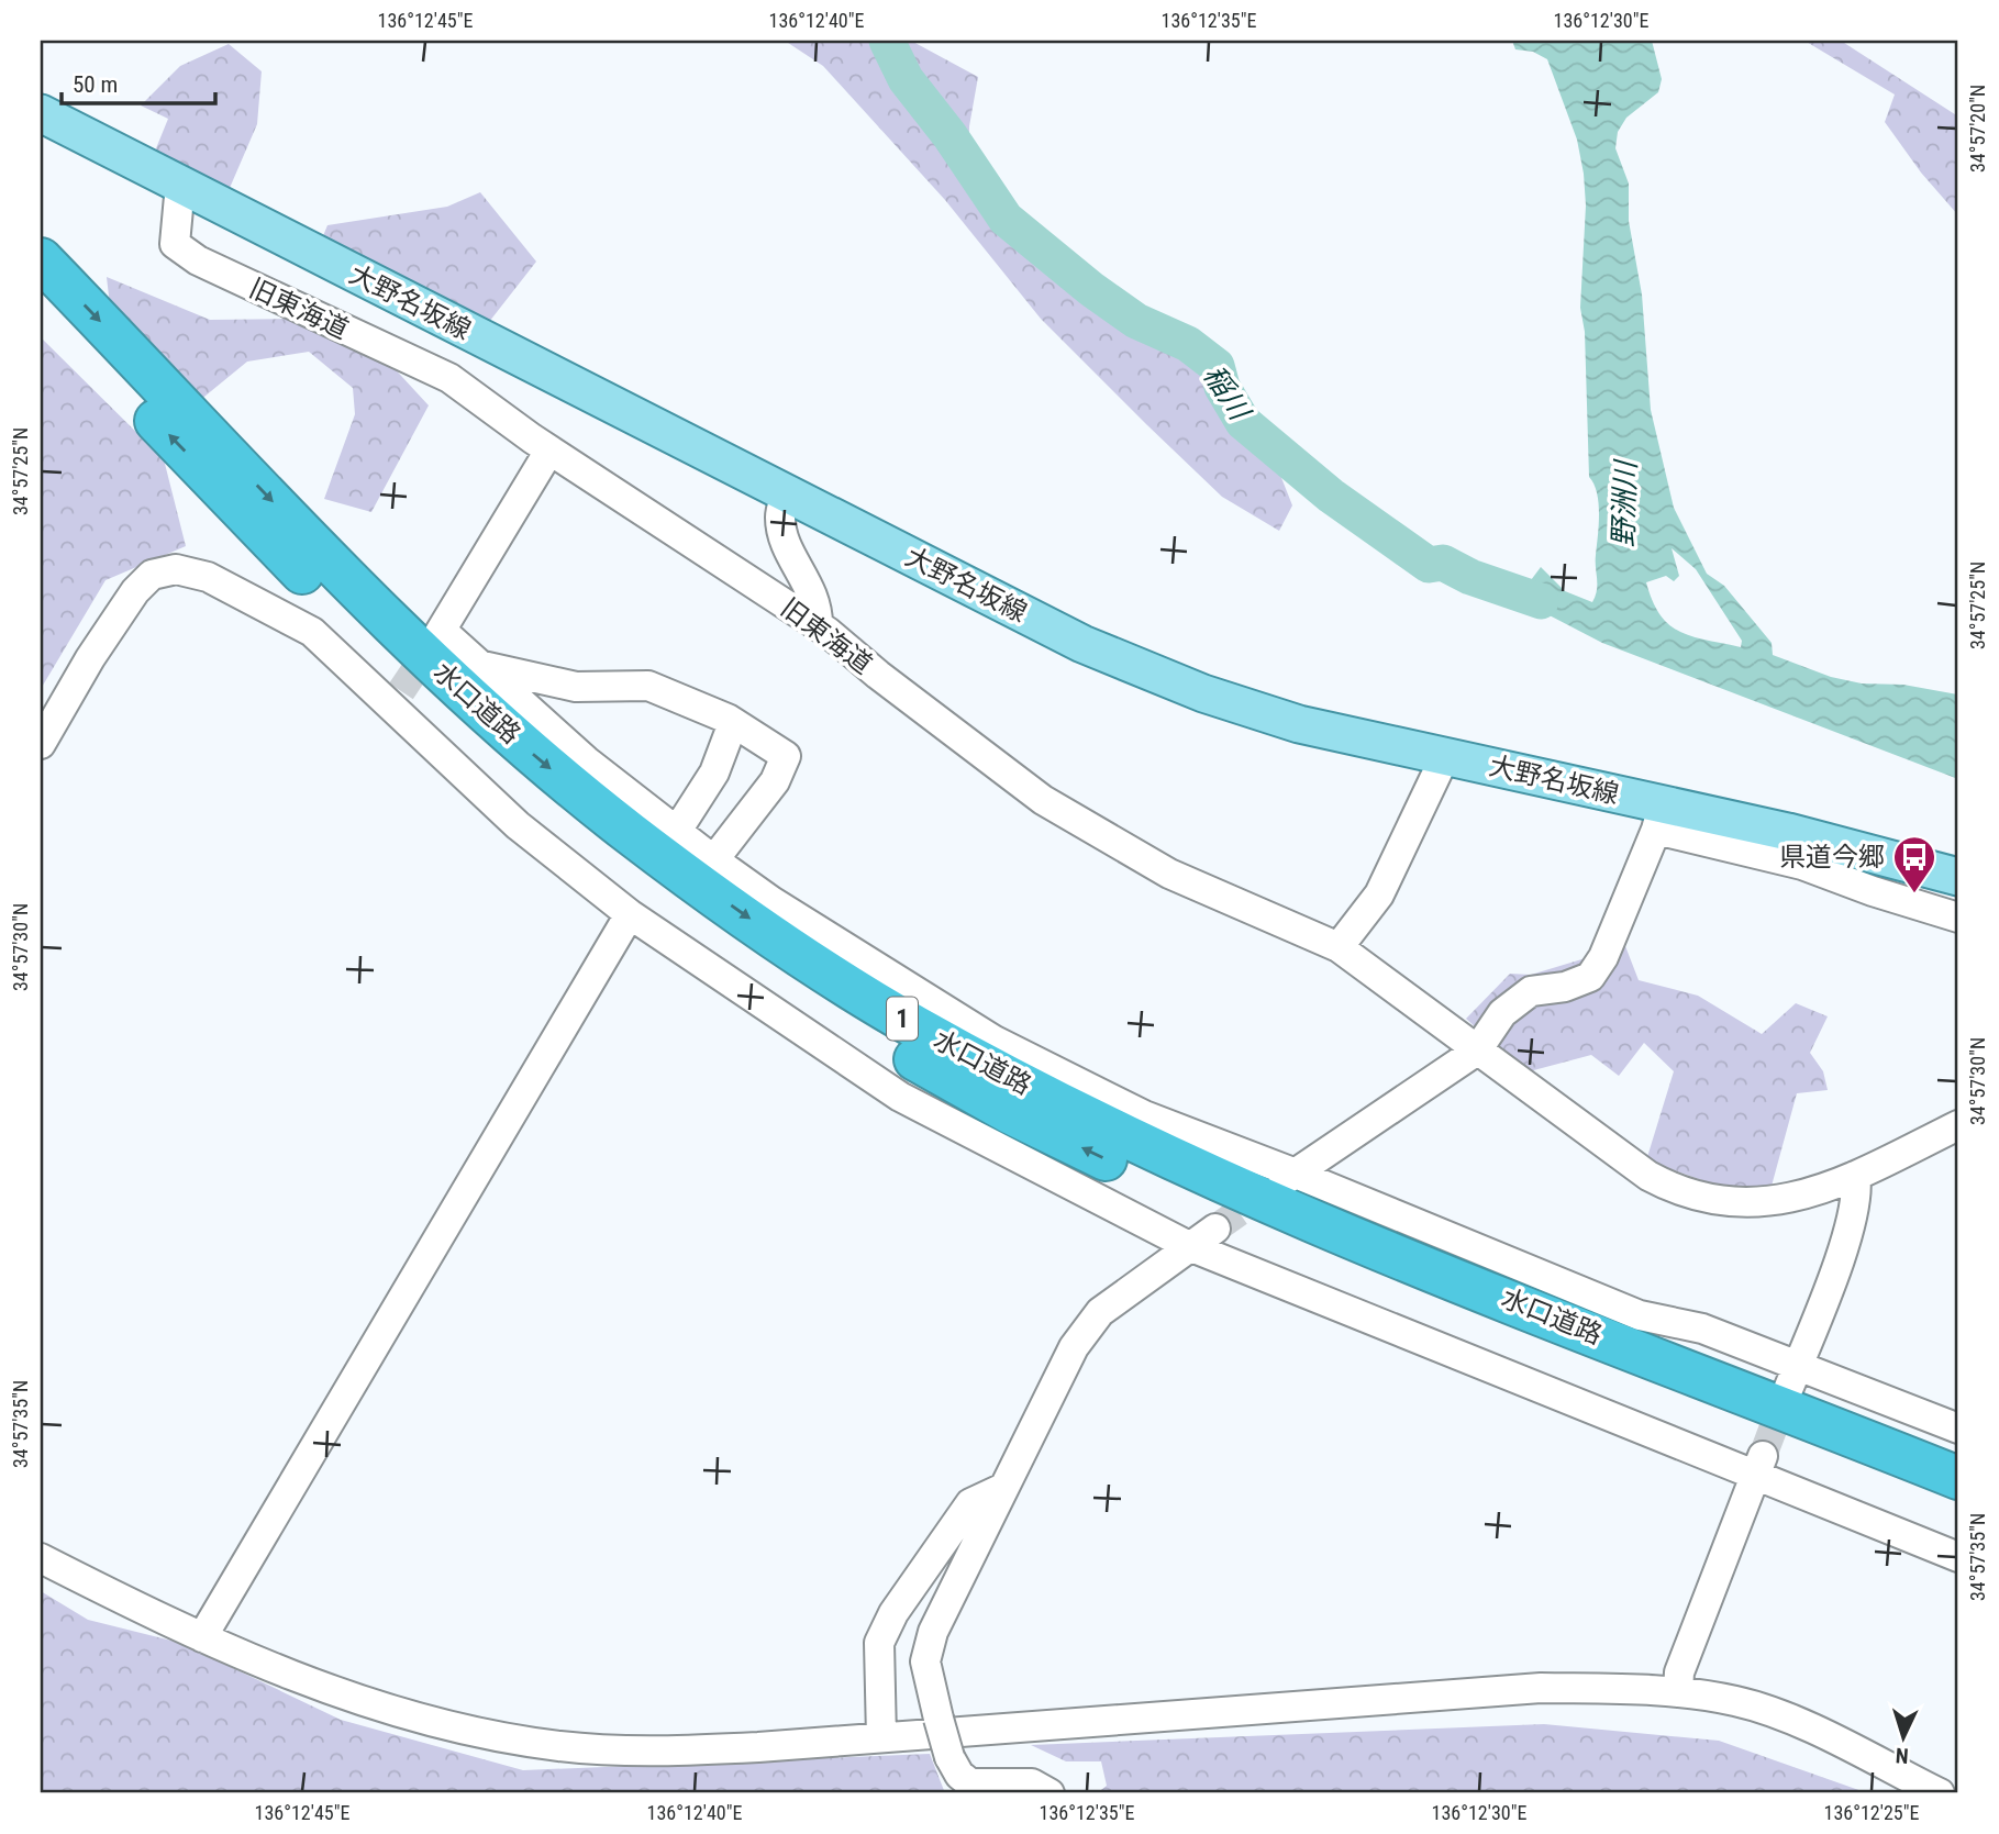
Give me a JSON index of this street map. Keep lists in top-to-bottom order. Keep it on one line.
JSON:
{"streets":{"highway":["水口道路","1"],"main road":["大野名坂線"],"street":["旧東海道"]},"crossings":[["大野名坂線","旧東海道"]],"water":["稲川","野洲川"],"places":{"bus stop":["県道今郷"]},"scale_bar":"50 m","north":"bottom","coordinates":["136°12'45\"E","136°12'40\"E","136°12'35\"E","136°12'30\"E","34°57'20\"N","34°57'25\"N","34°57'30\"N","34°57'35\"N","136°12'25\"E"]}
